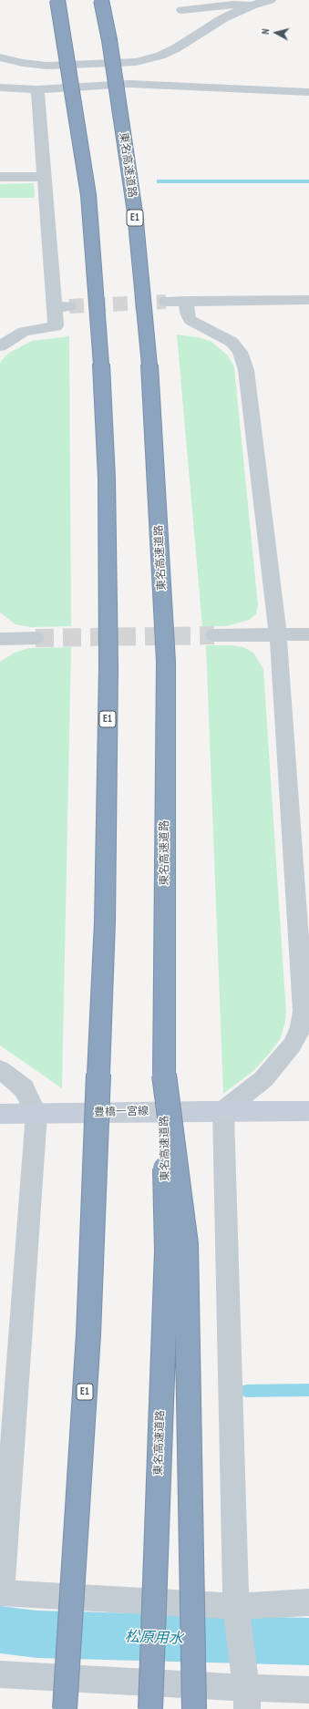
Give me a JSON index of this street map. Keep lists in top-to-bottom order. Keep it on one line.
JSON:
{"streets":{"highway":["東名高速道路","E1"],"main road":["豊橋一宮線"]},"water":["松原用水"],"north":"left"}
